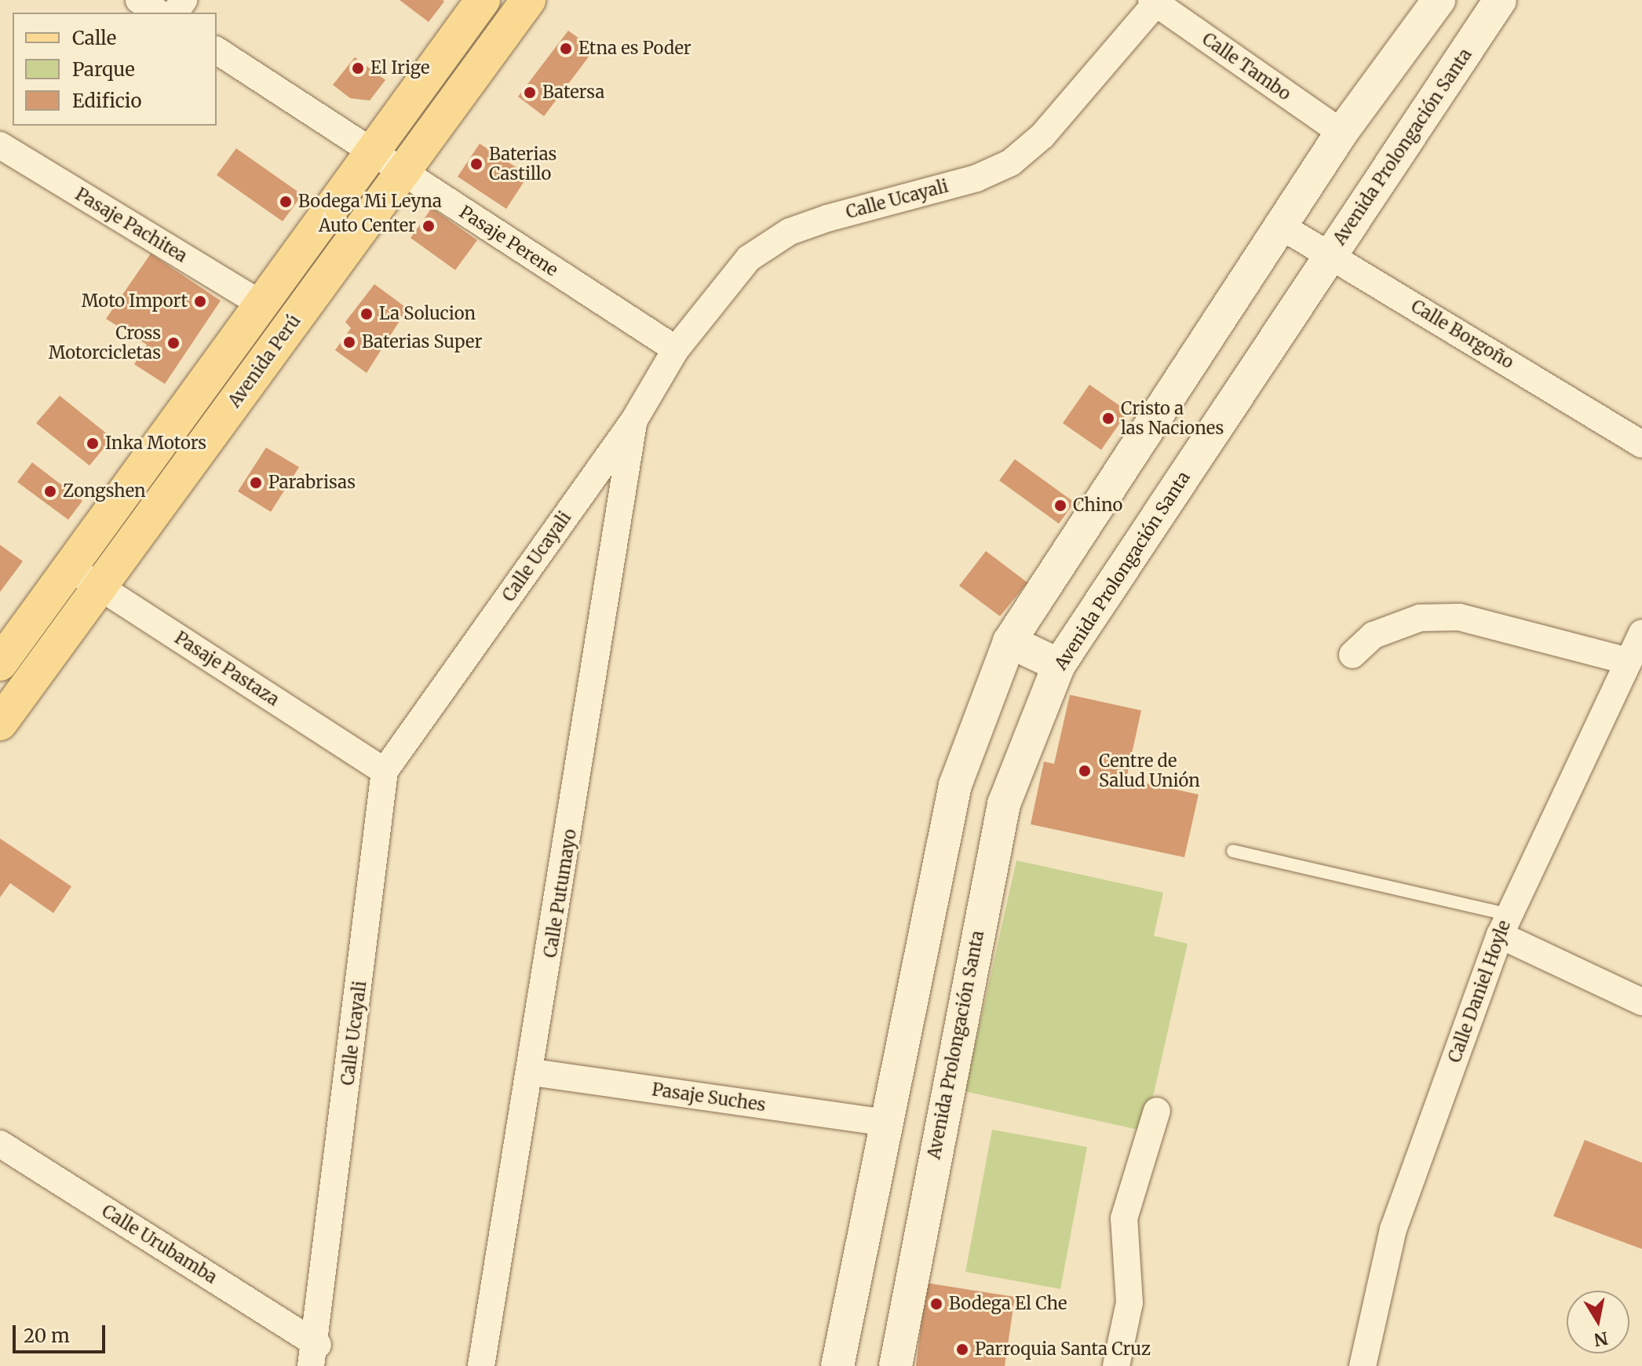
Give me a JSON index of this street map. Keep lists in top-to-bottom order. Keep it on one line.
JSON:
{"streets":{"main road":["Avenida Perú"],"street":["Calle Tambo","Avenida Prolongación Santa","Calle Ucayali","Pasaje Pachitea","Pasaje Perene","Calle Borgoño","Pasaje Pastaza","Calle Putumayo","Calle Daniel Hoyle","Pasaje Suches","Calle Urubamba"]},"crossings":[["Calle Tambo","Calle Ucayali"],["Avenida Prolongación Santa","Calle Borgoño"],["Calle Ucayali","Pasaje Perene"],["Calle Ucayali","Pasaje Pastaza"],["Calle Ucayali","Calle Putumayo"],["Calle Ucayali","Calle Urubamba"],["Pasaje Pachitea","Avenida Perú"],["Pasaje Perene","Avenida Perú"],["Avenida Perú","Pasaje Pastaza"],["Calle Putumayo","Pasaje Suches"]],"places":["Etna es Poder","El Irige","Batersa","Baterias Castillo","Bodega Mi Leyna","Auto Center","Moto Import","La Solucion","Baterias Super","Cross Motorcicletas","Cristo a las Naciones","Inka Motors","Parabrisas","Zongshen","Chino","Centre de Salud Unión","Bodega El Che","Parroquia Santa Cruz"],"legend":["Calle","Parque","Edificio"],"scale_bar":"20 m","north":"bottom"}
